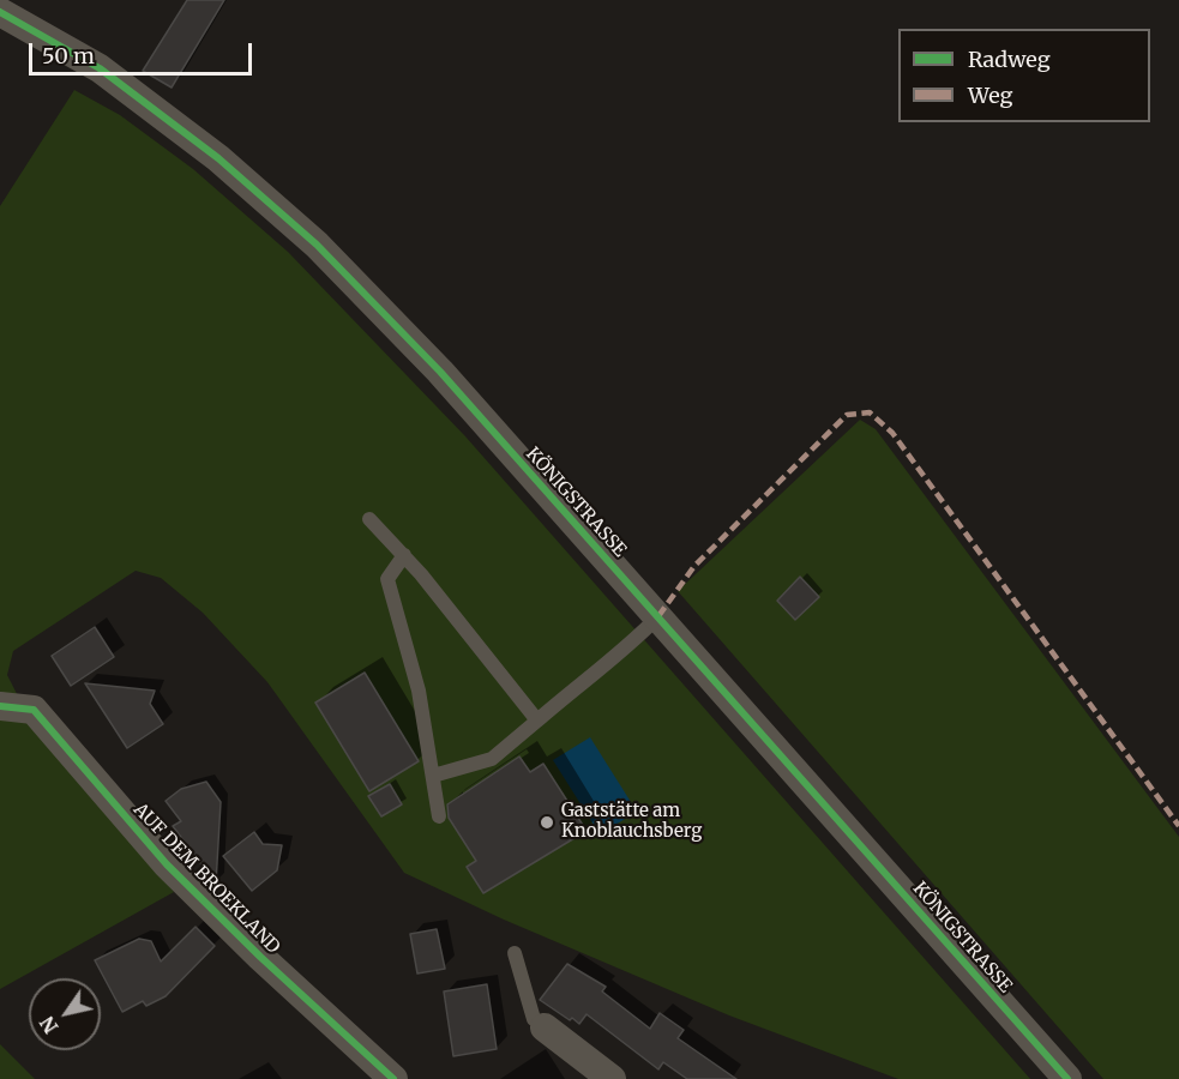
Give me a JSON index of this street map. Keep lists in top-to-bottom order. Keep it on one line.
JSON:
{"streets":{"street":["KÖNIGSTRASSE","AUF DEM BROEKLAND"]},"places":["Gaststätte am Knoblauchsberg"],"legend":["Radweg","Weg"],"scale_bar":"50 m","north":"bottom left"}
